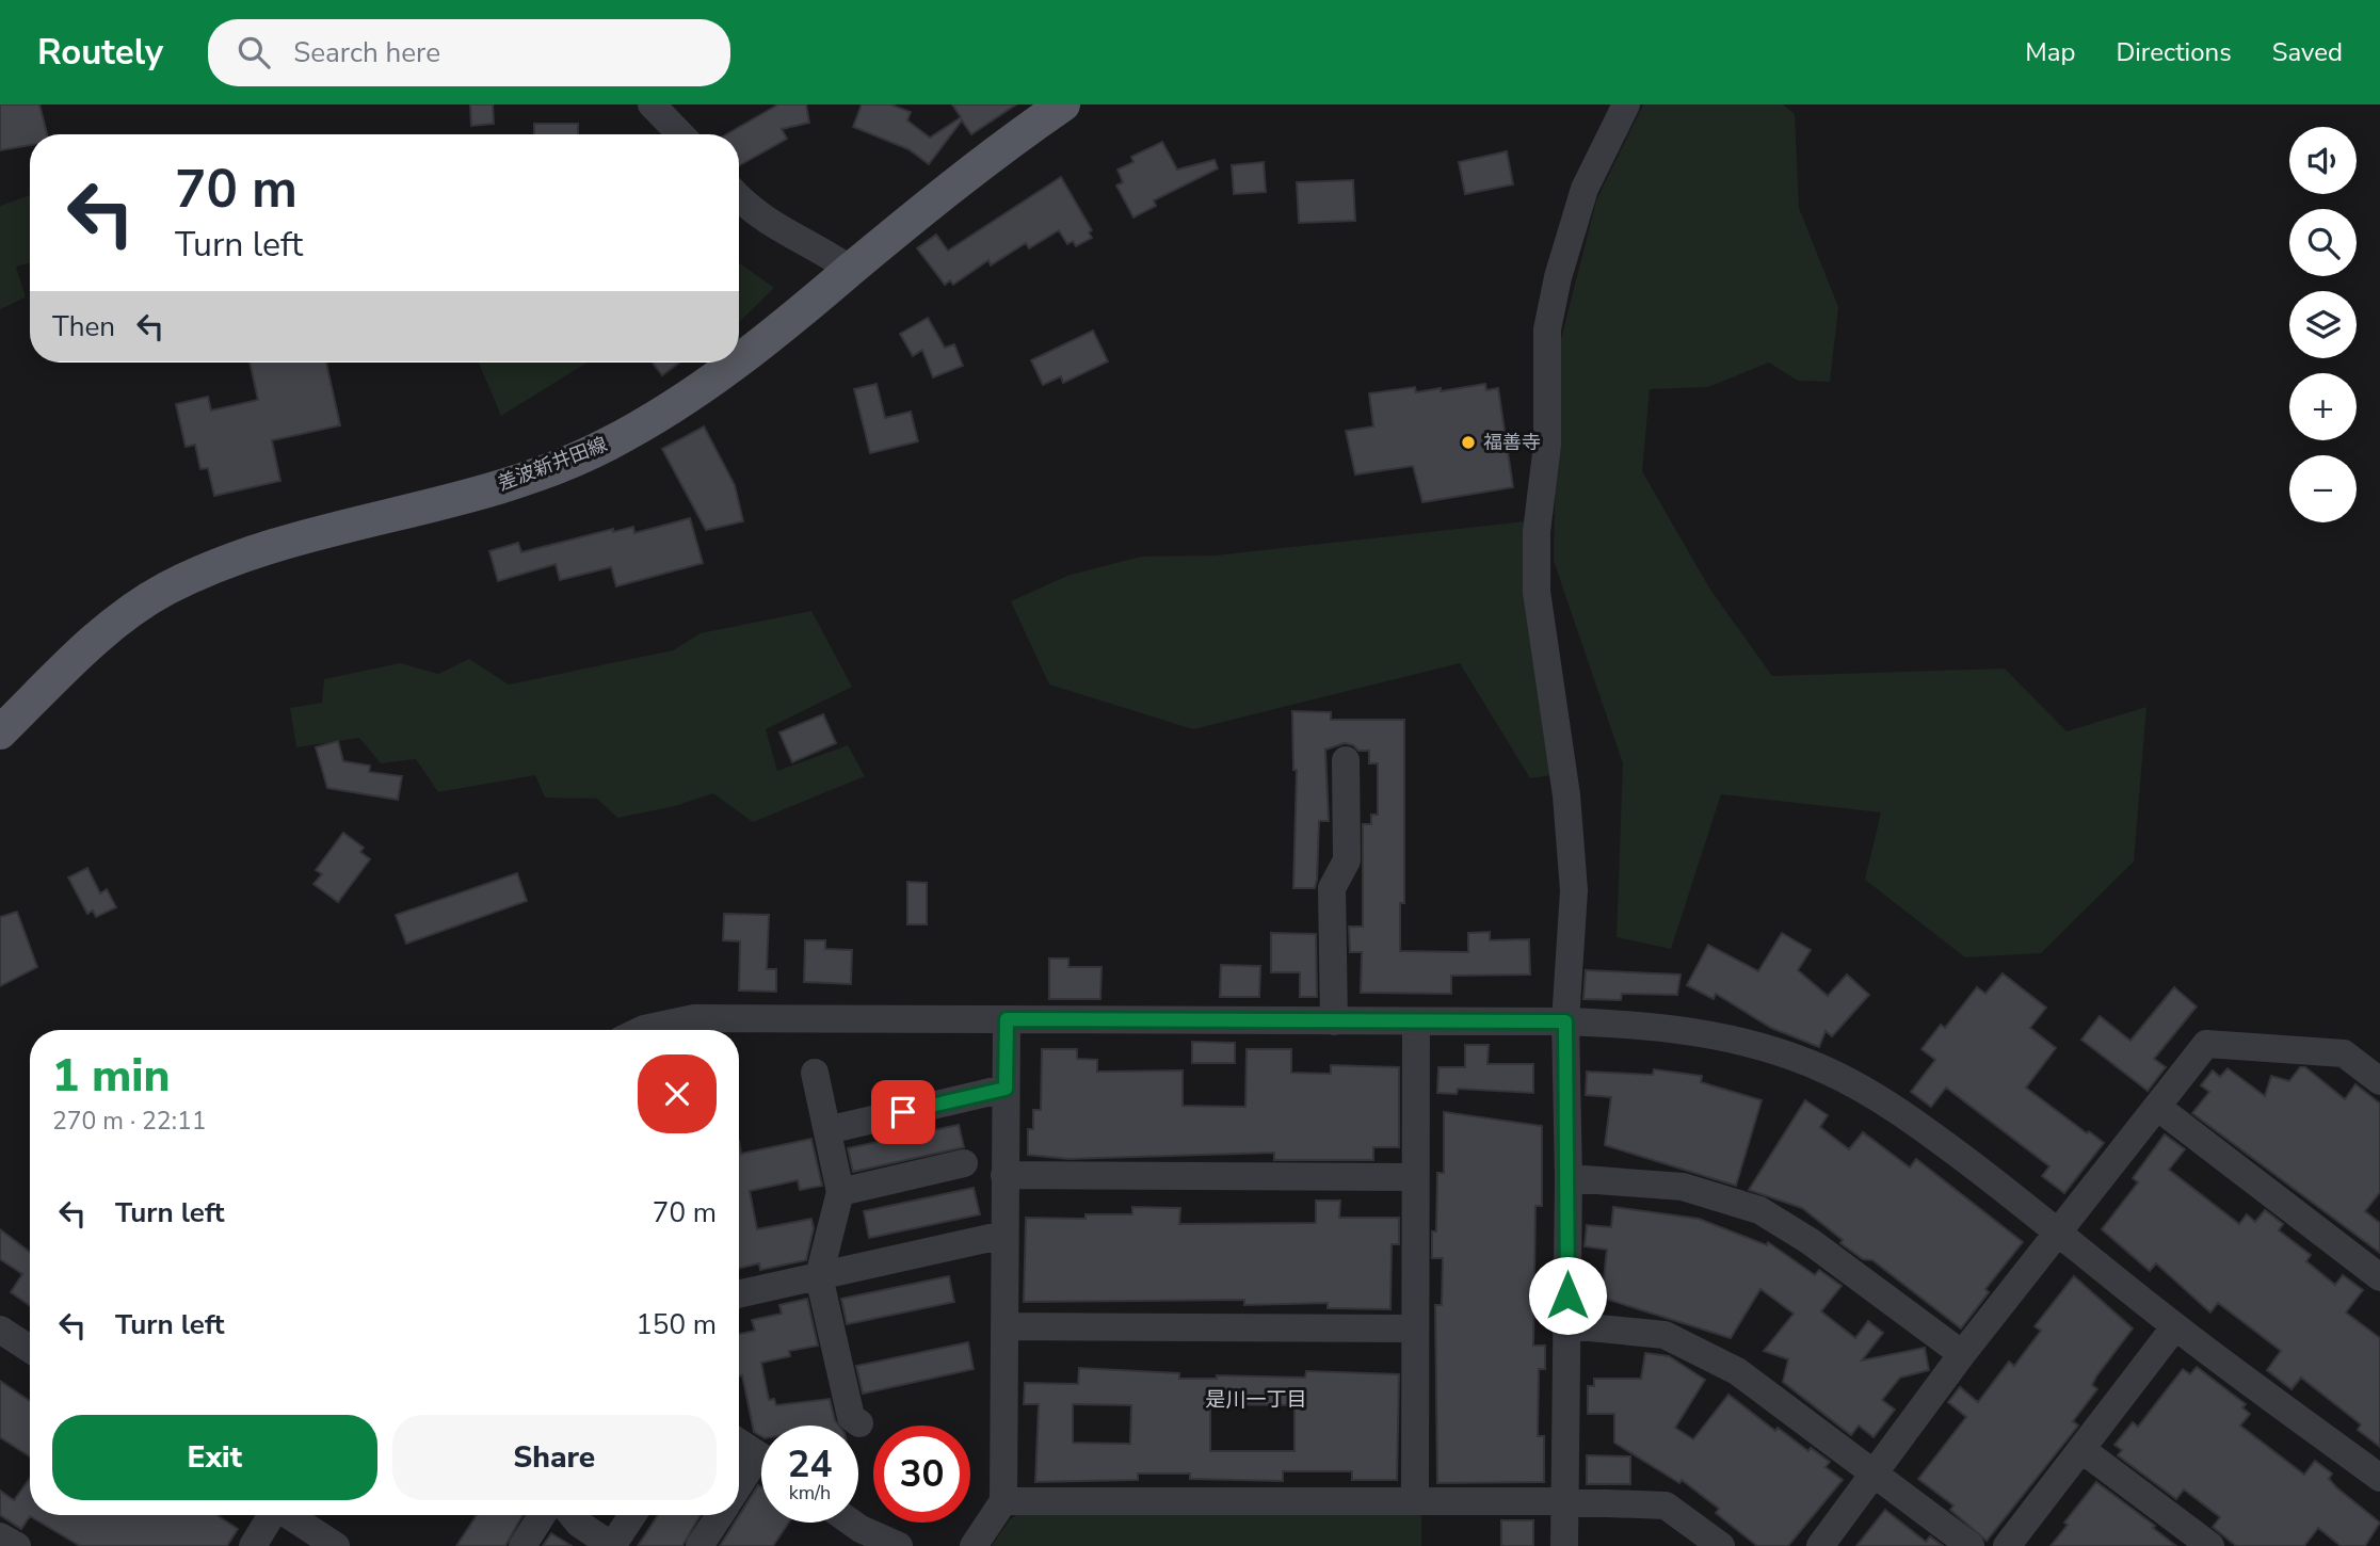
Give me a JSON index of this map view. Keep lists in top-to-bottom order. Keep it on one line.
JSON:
{"streets":{"main road":["差波新井田線"]},"districts":["是川一丁目"],"places":["福善寺"],"page":{"header":"Routely","search":"Search here","nav":["Map","Directions","Saved"],"map_buttons":["+","−"],"turn":["70 m","Turn left"],"then":"Then","heading":["1 min","270 m · 22:11"],"list":[{"name":"Turn left","value":"70 m"},{"name":"Turn left","value":"150 m"}],"buttons":["Exit","Share"],"speed":"24 km/h","limit":"30"}}
